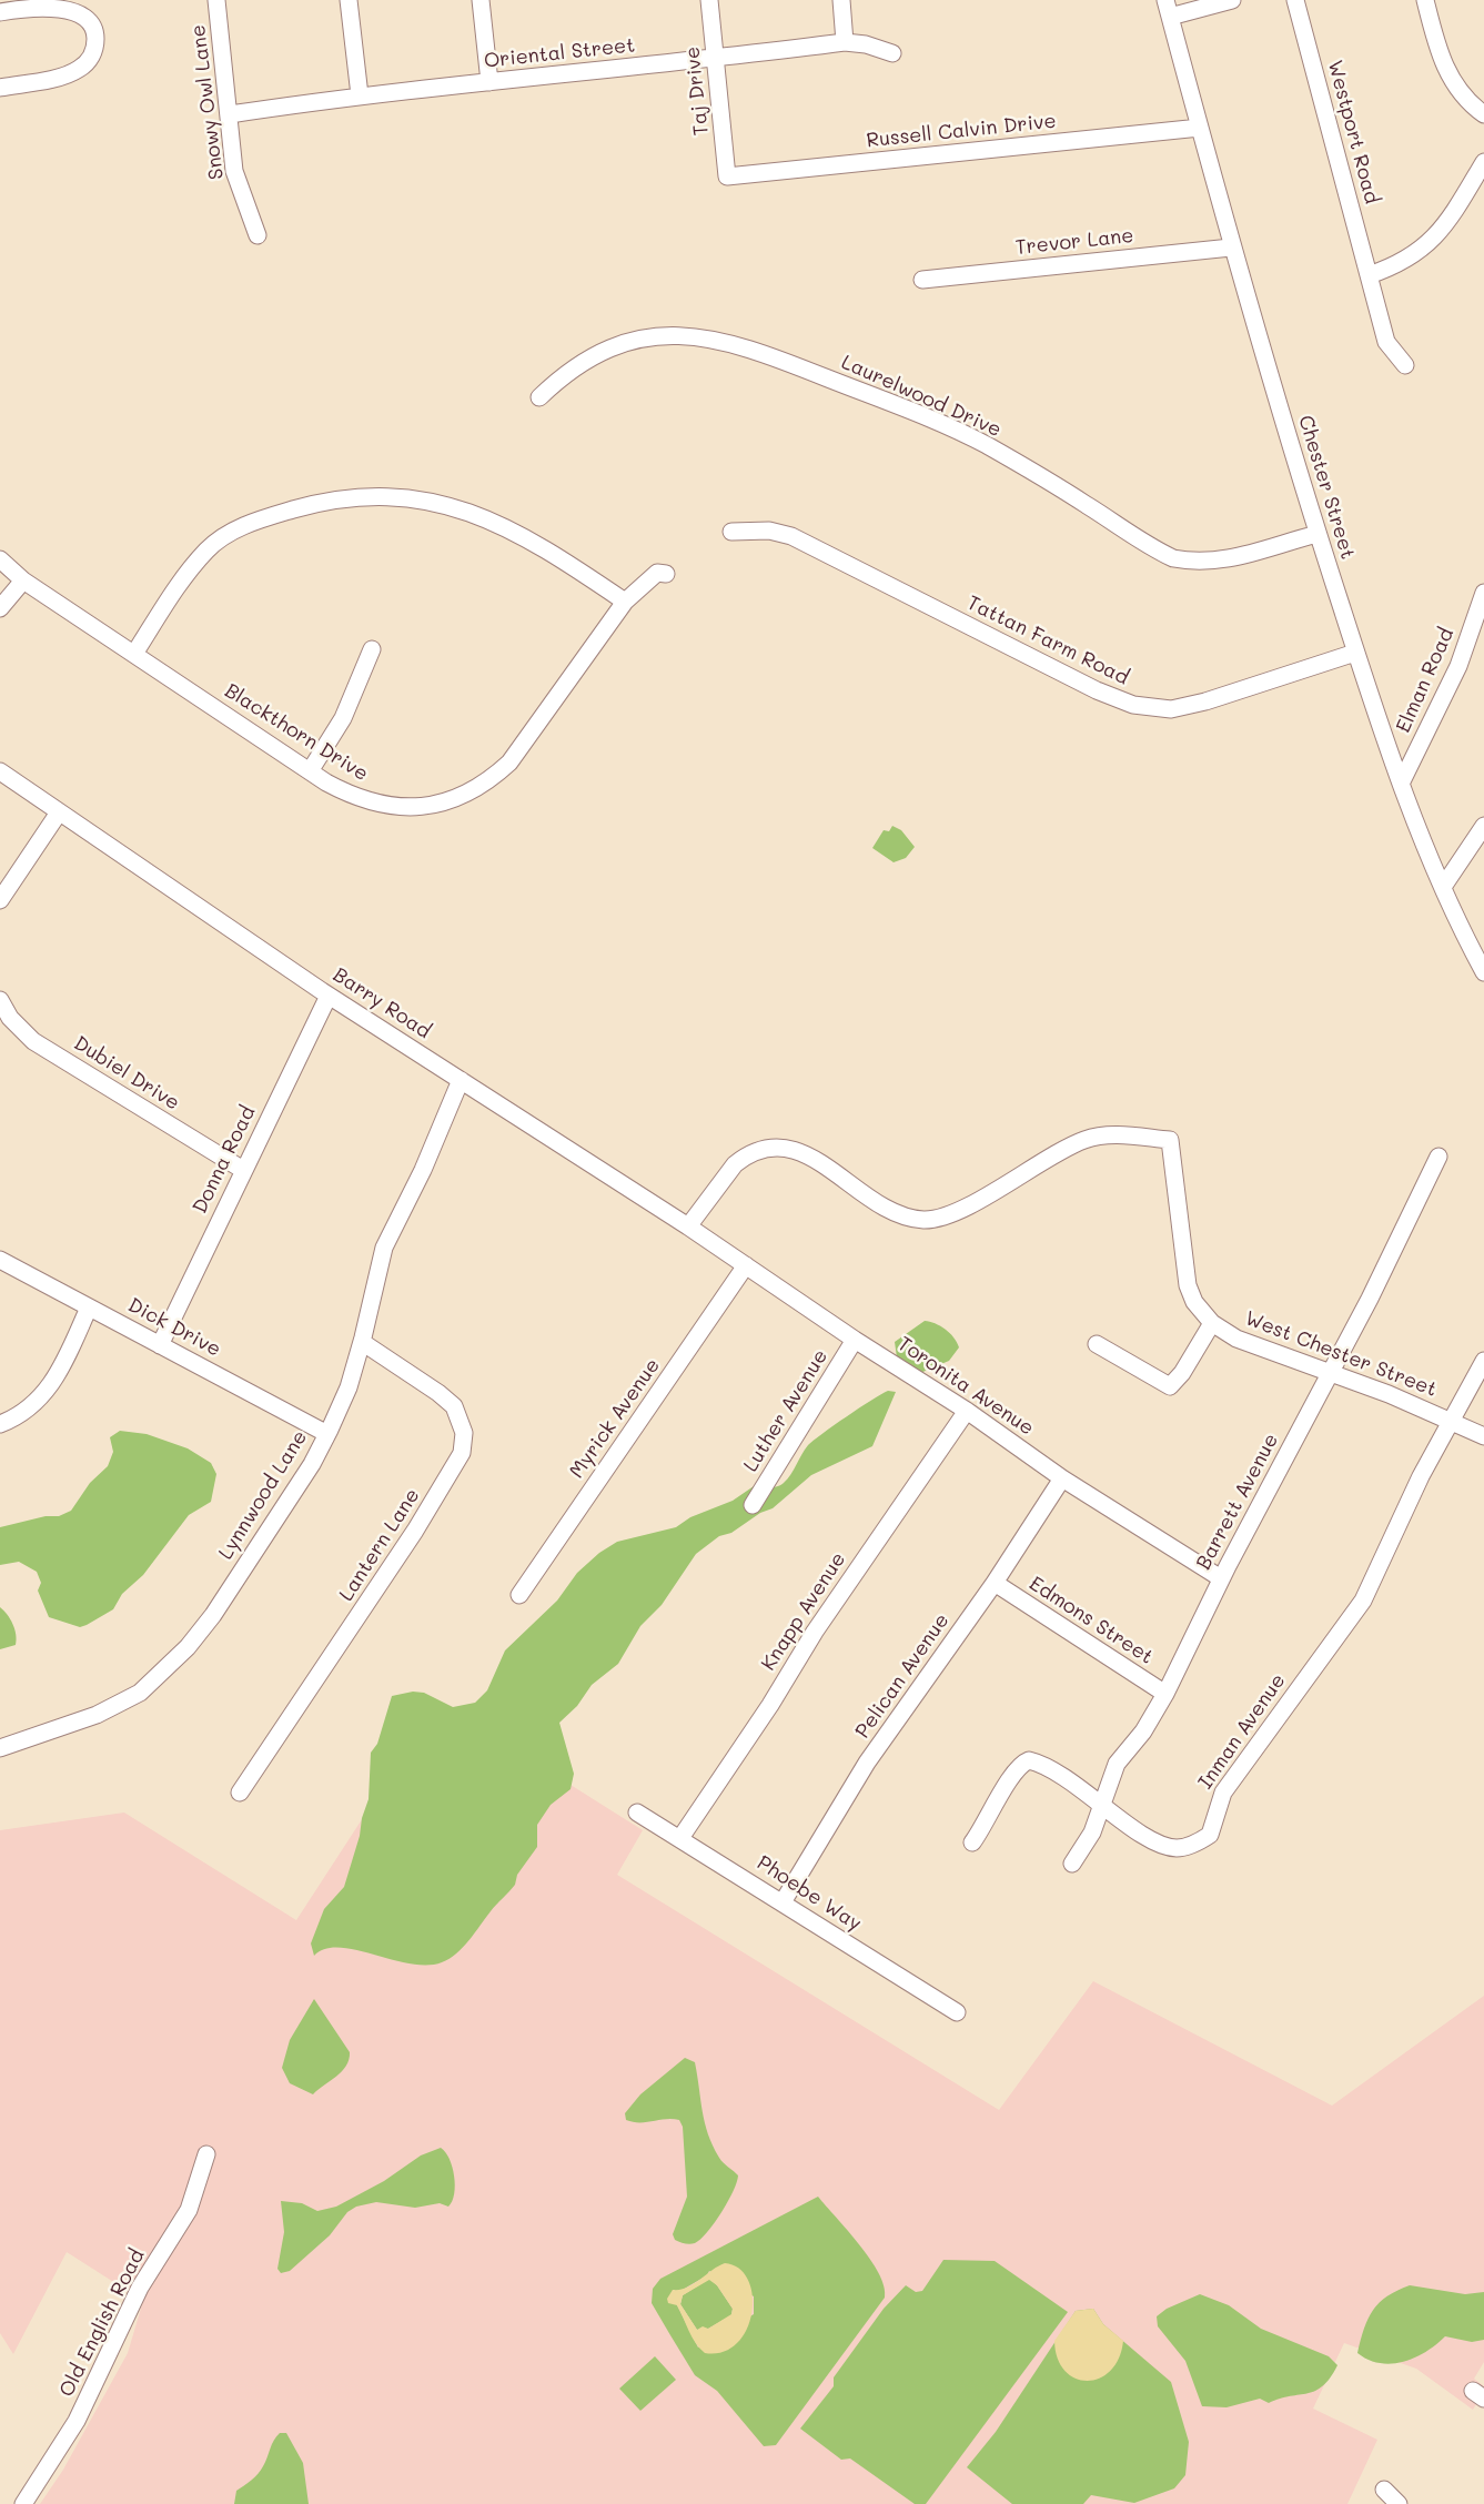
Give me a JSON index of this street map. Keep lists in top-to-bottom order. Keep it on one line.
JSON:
{"streets":{"street":["Oriental Street","Taj Drive","Snowy Owl Lane","Russell Calvin Drive","Westport Road","Trevor Lane","Laurelwood Drive","Chester Street","Tattan Farm Road","Elman Road","Blackthorn Drive","Barry Road","Dubiel Drive","Donna Road","Dick Drive","West Chester Street","Toronita Avenue","Luther Avenue","Myrick Avenue","Lynnwood Lane","Barrett Avenue","Lantern Lane","Knapp Avenue","Edmons Street","Pelican Avenue","Inman Avenue","Phoebe Way","Old English Road"]},"crossings":[["Oriental Street","Taj Drive"],["Oriental Street","Snowy Owl Lane"],["Taj Drive","Russell Calvin Drive"],["Russell Calvin Drive","Chester Street"],["Trevor Lane","Chester Street"],["Laurelwood Drive","Chester Street"],["Chester Street","Tattan Farm Road"],["Chester Street","Elman Road"],["Barry Road","Donna Road"],["Barry Road","West Chester Street"],["Barry Road","Toronita Avenue"],["Barry Road","Lynnwood Lane"],["Dubiel Drive","Donna Road"],["Donna Road","Dick Drive"],["Dick Drive","Lynnwood Lane"],["West Chester Street","Toronita Avenue"],["West Chester Street","Barrett Avenue"],["West Chester Street","Inman Avenue"],["Toronita Avenue","Luther Avenue"],["Toronita Avenue","Myrick Avenue"],["Toronita Avenue","Barrett Avenue"],["Toronita Avenue","Knapp Avenue"],["Toronita Avenue","Pelican Avenue"],["Lynnwood Lane","Lantern Lane"],["Barrett Avenue","Edmons Street"],["Barrett Avenue","Inman Avenue"],["Knapp Avenue","Phoebe Way"],["Edmons Street","Pelican Avenue"],["Pelican Avenue","Phoebe Way"]]}
